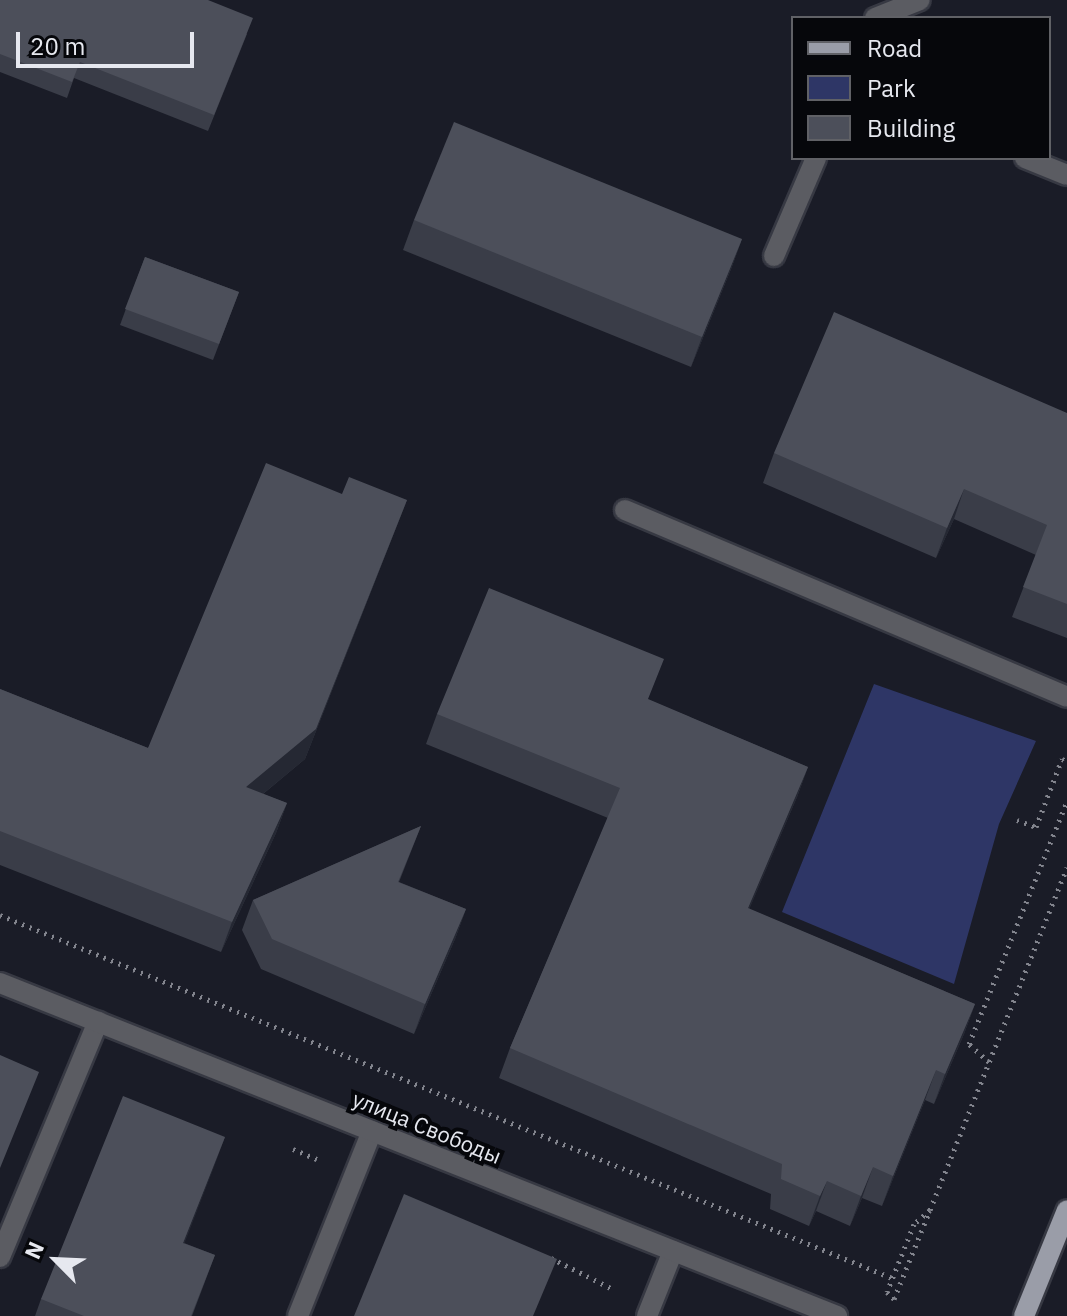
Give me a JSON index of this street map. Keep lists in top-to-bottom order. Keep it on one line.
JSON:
{"streets":{"street":["улица Свободы"]},"legend":["Road","Park","Building"],"scale_bar":"20 m","north":"top left"}
